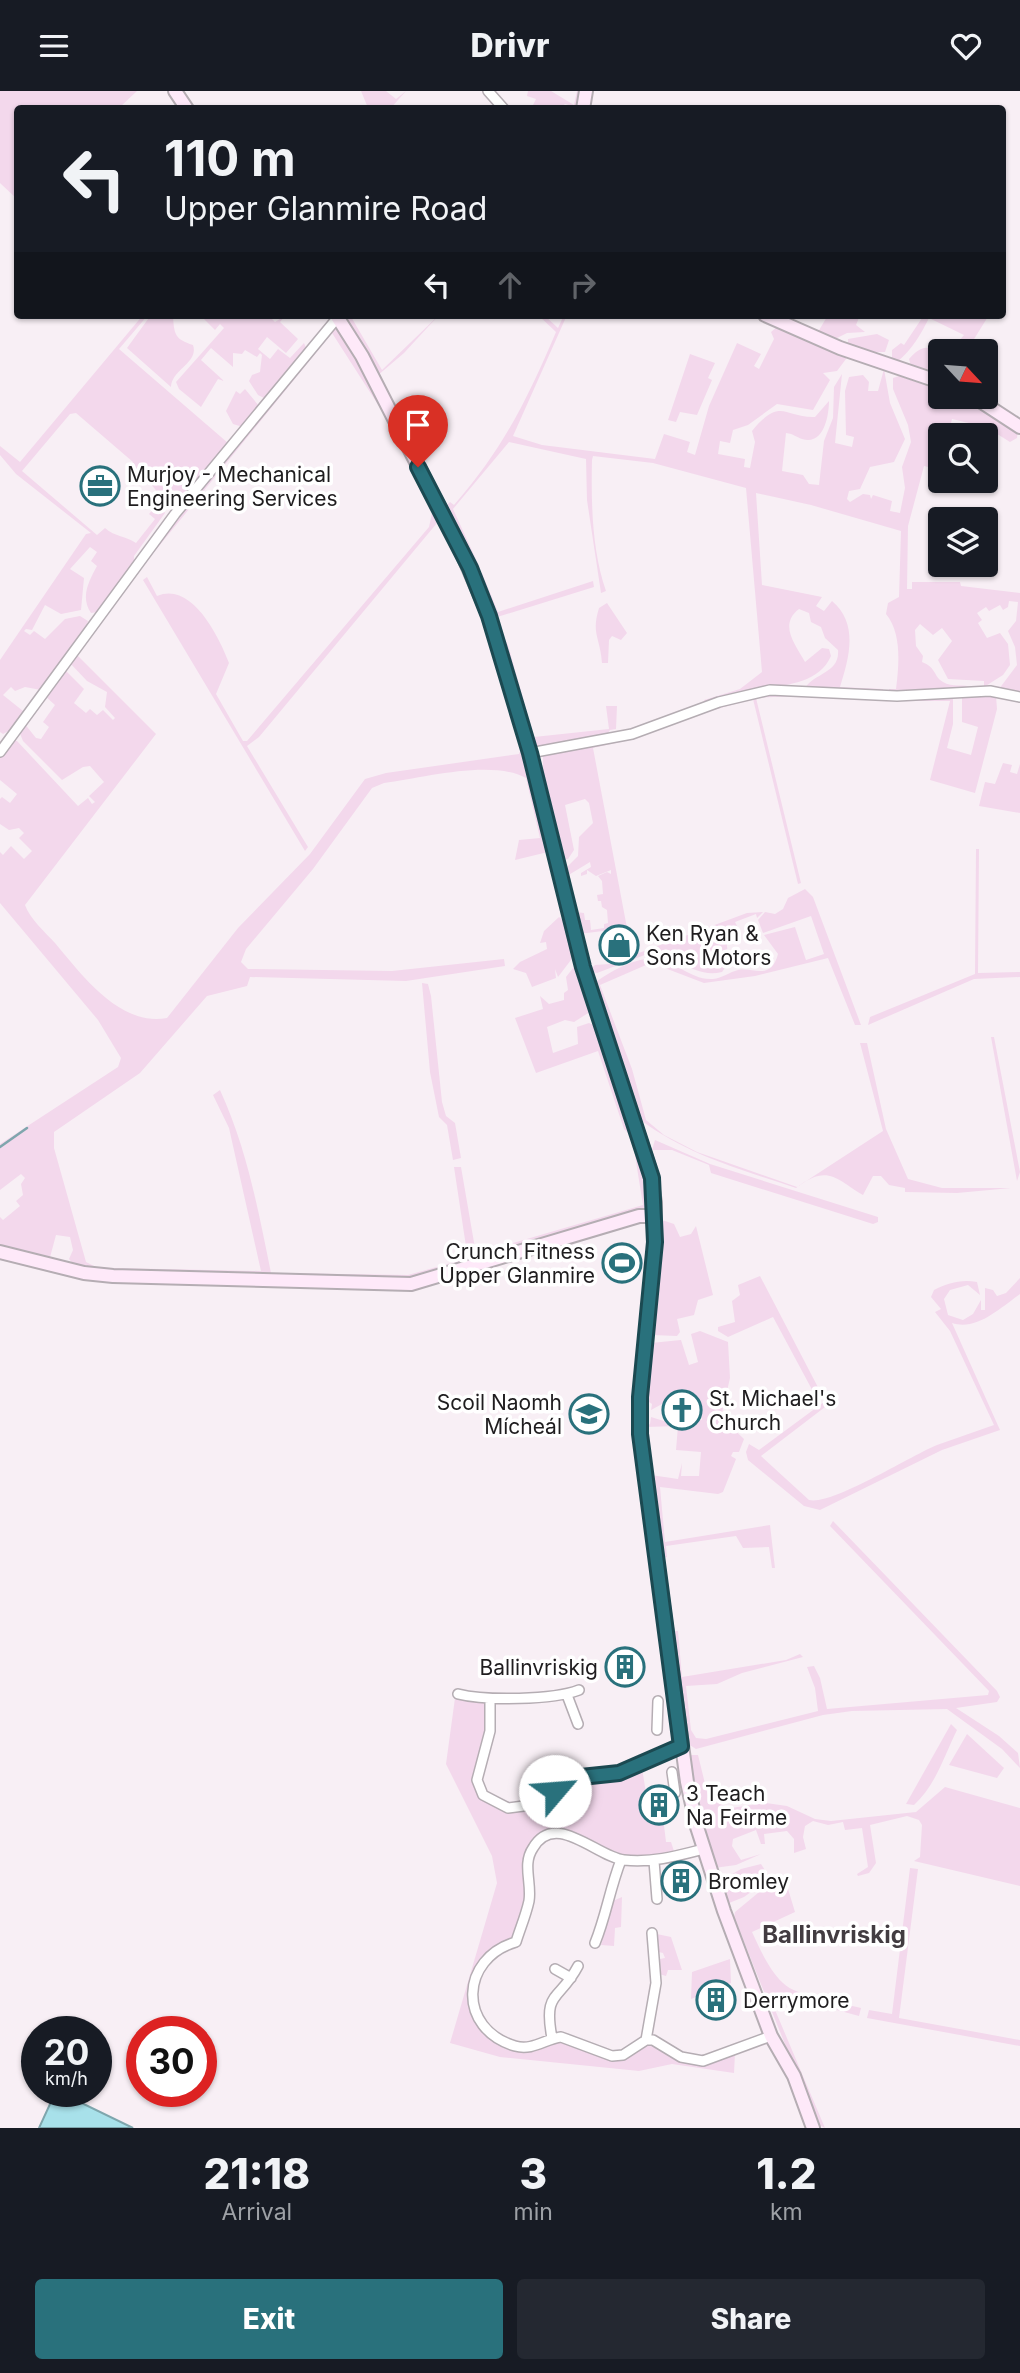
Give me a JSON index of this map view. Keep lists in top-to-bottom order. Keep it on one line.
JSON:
{"districts":["Ballinvriskig"],"places":{"office":["Murjoy - Mechanical Engineering Services"],"shop":["Ken Ryan & Sons Motors"],"sports":["Crunch Fitness Upper Glanmire"],"church":["St. Michael's Church"],"school or university":["Scoil Naomh Mícheál"],"building":["Ballinvriskig","3 Teach Na Feirme","Bromley","Derrymore"]},"north":"bottom right","page":{"header":"Drivr","turn":["110 m","Upper Glanmire Road"],"speed":"20 km/h","limit":"30","eta":["21:18","Arrival","3","min","1.2","km"],"buttons":["Exit","Share"]}}
